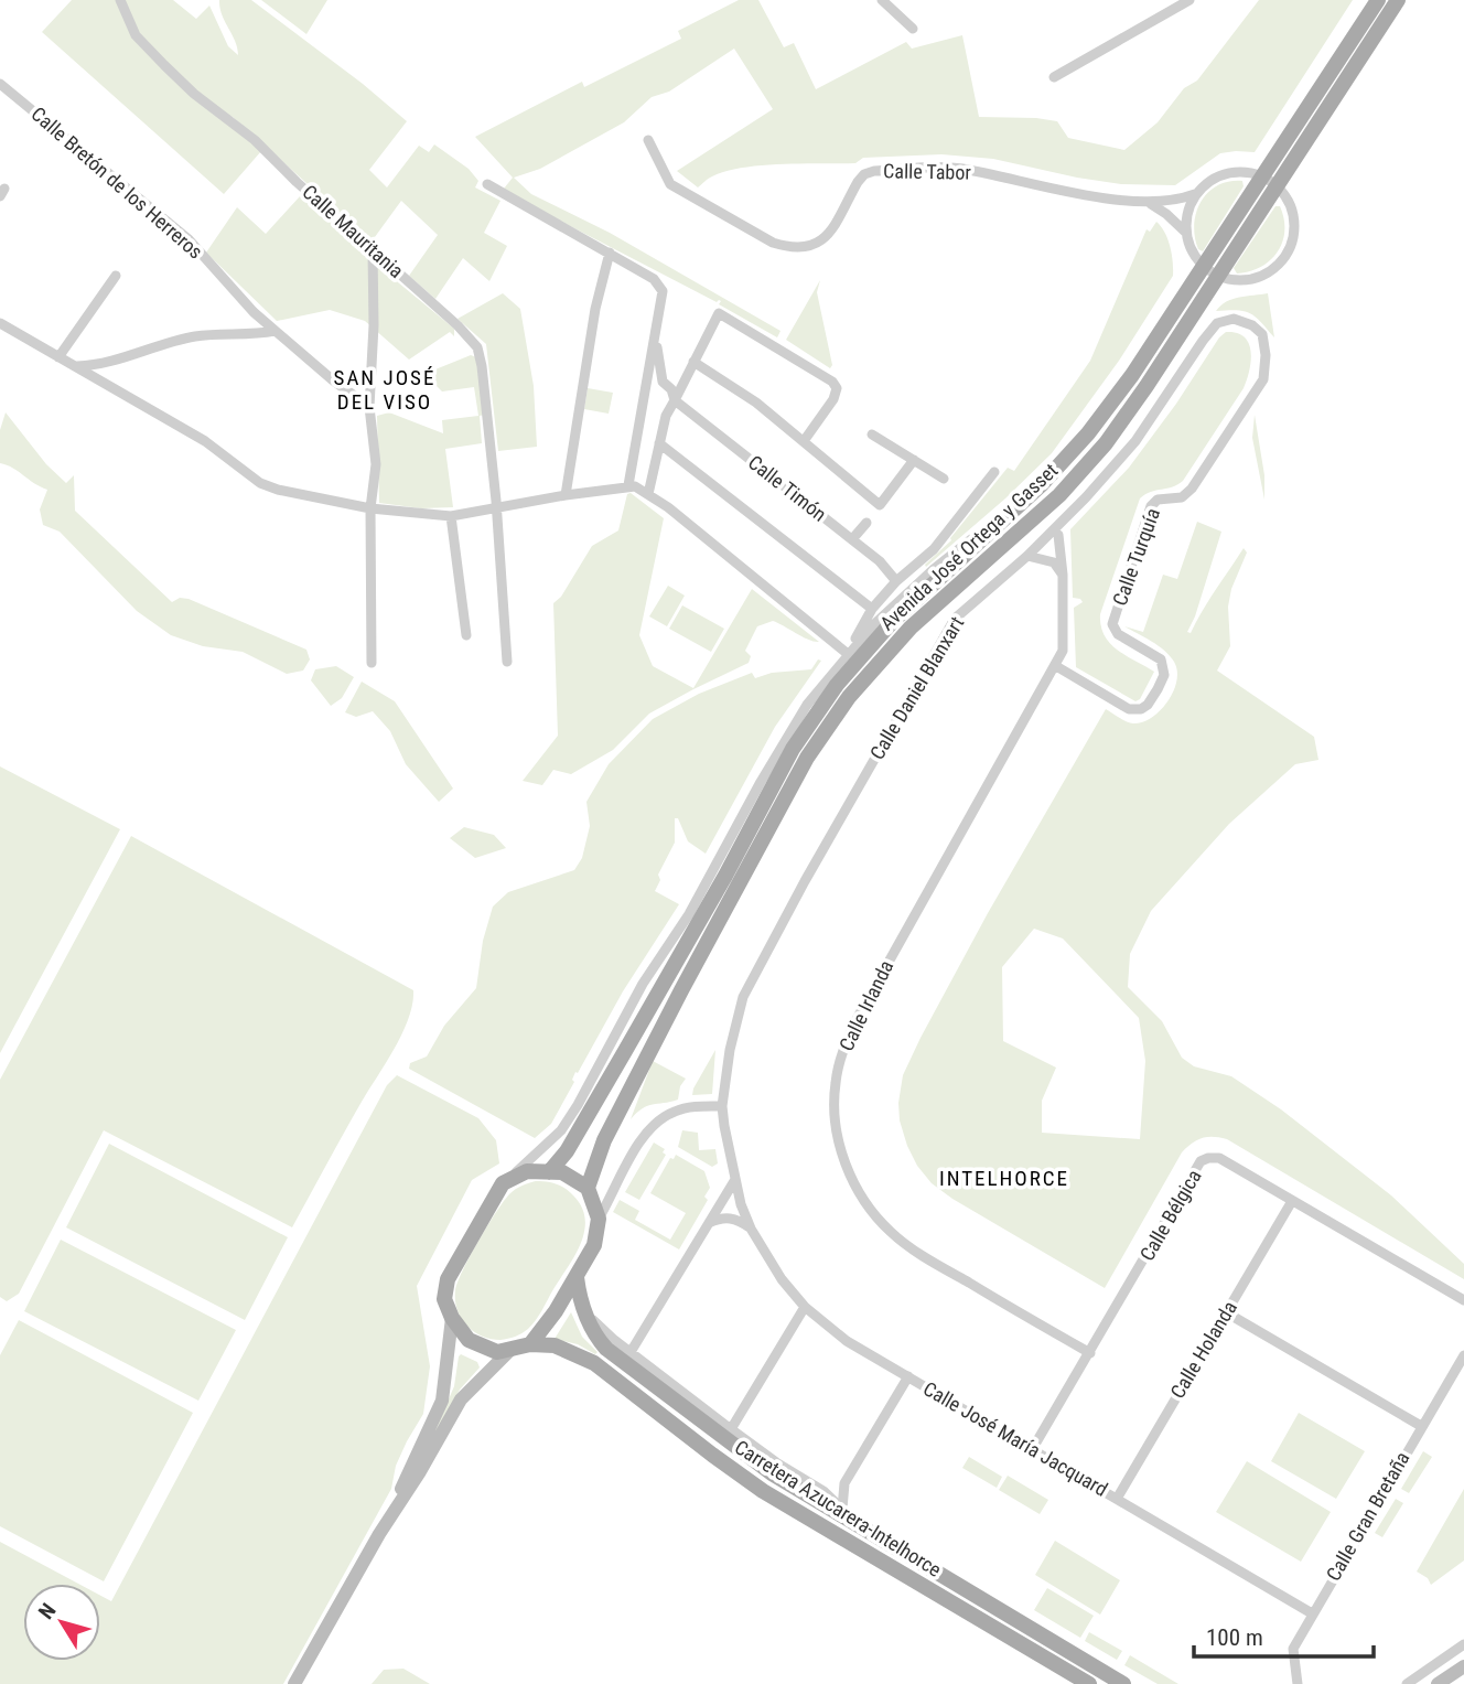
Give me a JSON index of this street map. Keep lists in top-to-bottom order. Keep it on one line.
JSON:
{"streets":{"main road":["Avenida José Ortega y Gasset","Carretera Azucarera-Intelhorce"],"street":["Calle Tabor","Calle Bretón de los Herreros","Calle Mauritania","Calle Timón","Calle Turquía","Calle Daniel Blanxart","Calle Irlanda","Calle Bélgica","Calle Holanda","Calle José María Jacquard","Calle Gran Bretaña"]},"crossings":[["Avenida José Ortega y Gasset","Carretera Azucarera-Intelhorce"],["Calle Turquía","Calle Daniel Blanxart"],["Calle Turquía","Calle Irlanda"],["Calle Daniel Blanxart","Calle José María Jacquard"],["Calle Irlanda","Calle Bélgica"],["Calle Bélgica","Calle Holanda"],["Calle Bélgica","Calle José María Jacquard"],["Calle Holanda","Calle José María Jacquard"],["Calle José María Jacquard","Calle Gran Bretaña"]],"districts":["SAN JOSÉ DEL VISO","INTELHORCE"],"scale_bar":"100 m","north":"top left"}
